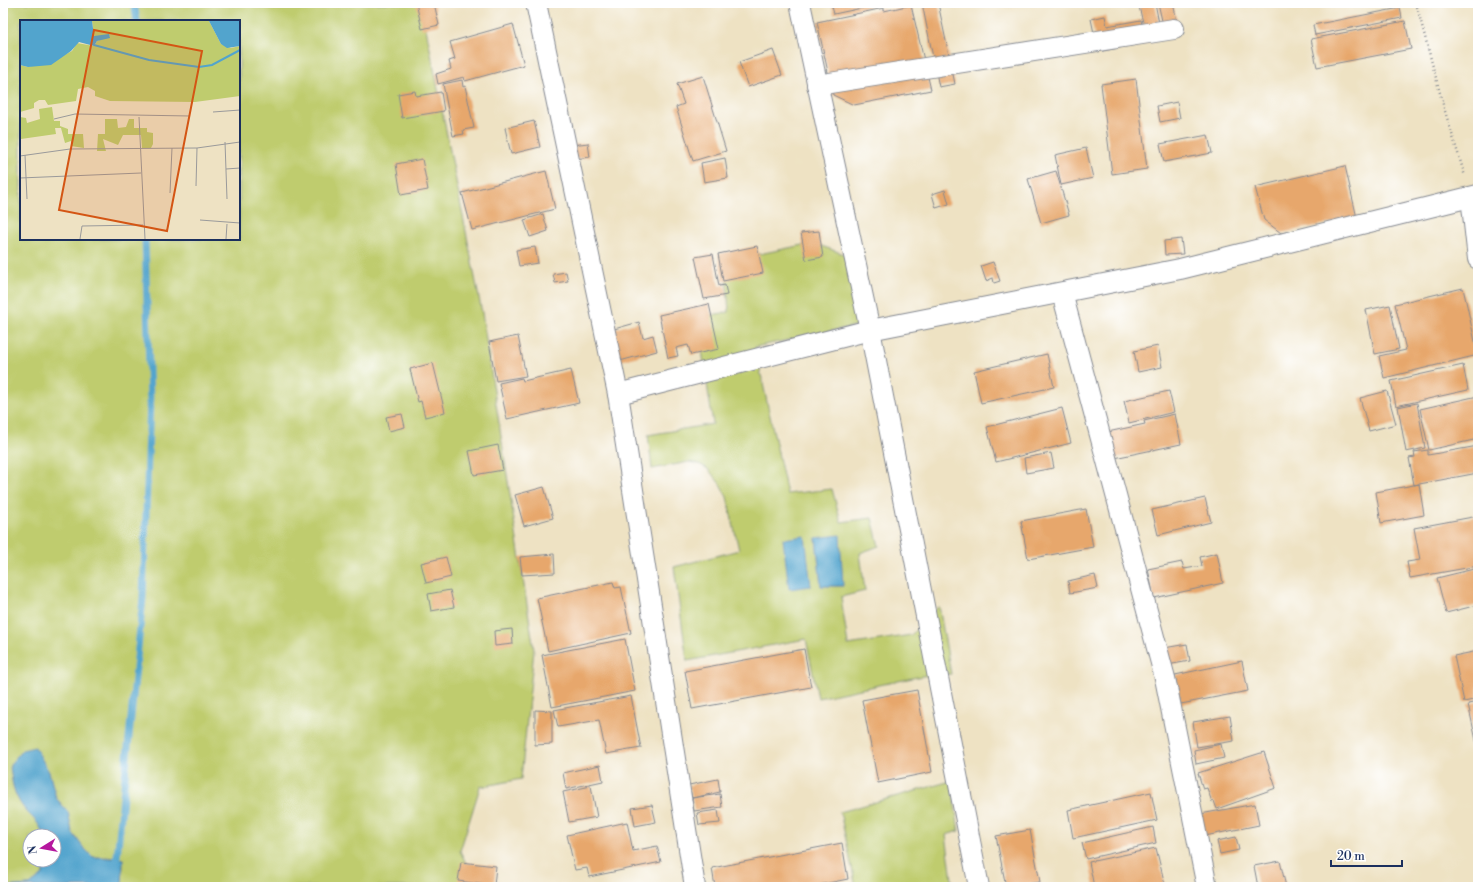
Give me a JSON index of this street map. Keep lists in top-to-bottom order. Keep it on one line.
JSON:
{"scale_bar":"20 m","north":"left"}
